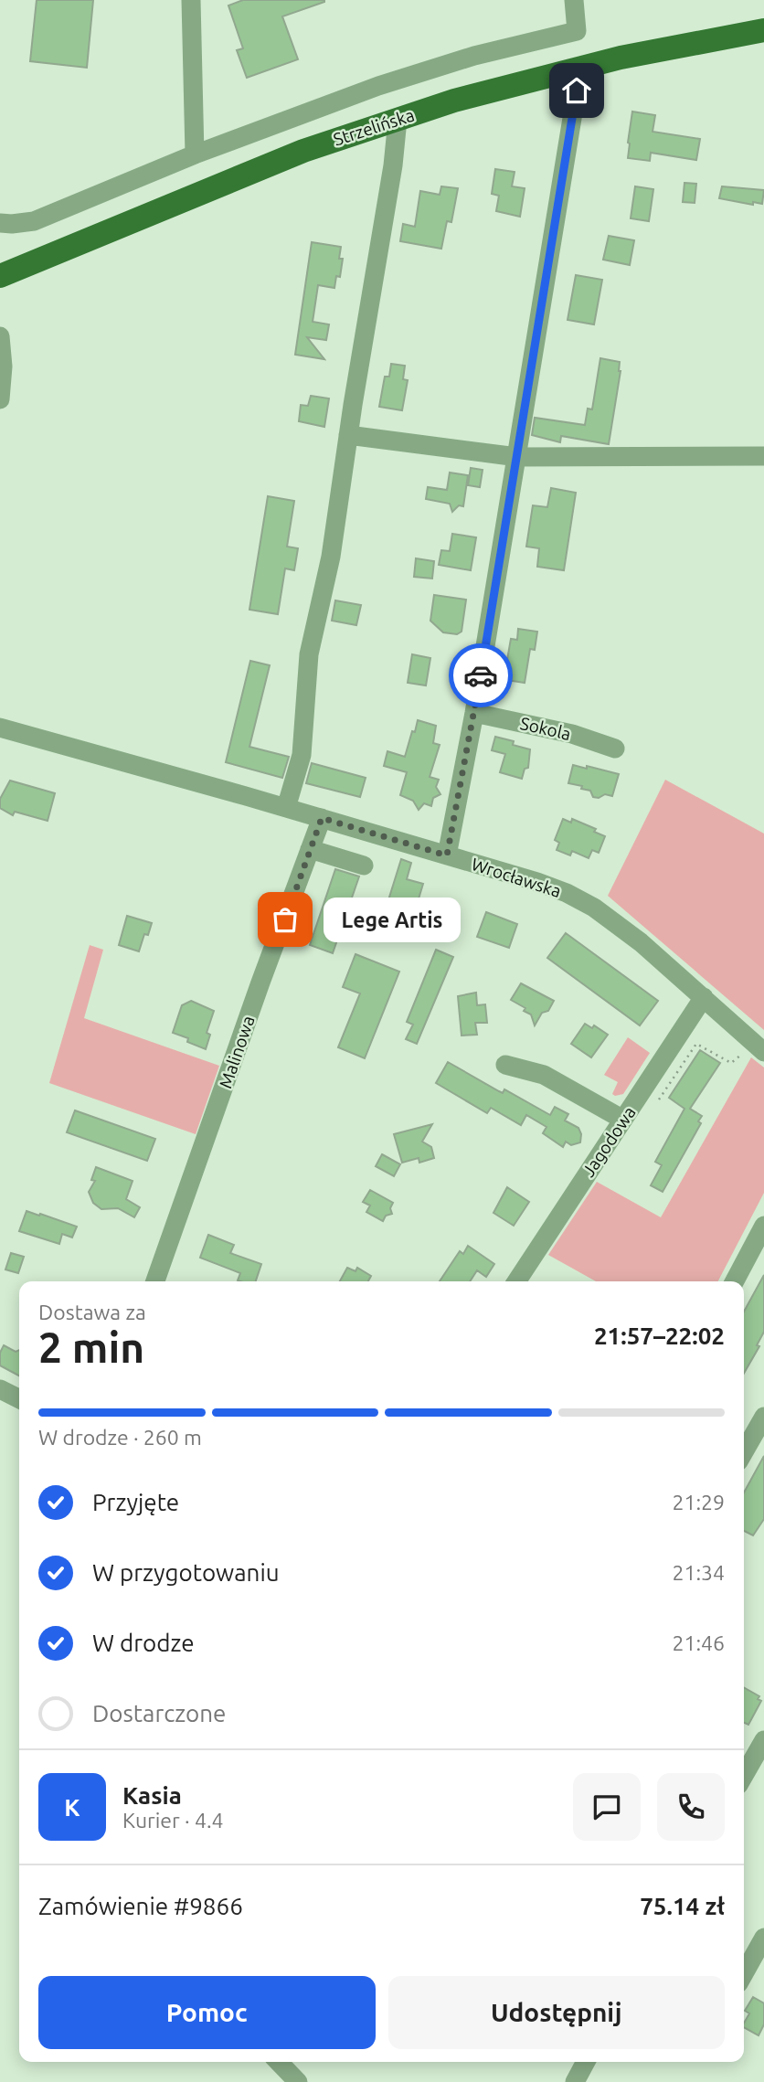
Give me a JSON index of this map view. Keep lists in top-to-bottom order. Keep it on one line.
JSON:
{"streets":{"main road":["Strzelińska"],"street":["Sokola","Wrocławska","Malinowa","Jagodowa"]},"crossings":[["Wrocławska","Malinowa"],["Wrocławska","Jagodowa"]],"places":["Lege Artis"],"page":{"bubble":"Lege Artis","heading":["2 min","Dostawa za","21:57–22:02"],"panel":["Kasia","Kurier · 4.4","Zamówienie #9866","75.14 zł"],"bar":"W drodze · 260 m","list":[["Przyjęte","21:29"],["W przygotowaniu","21:34"],["W drodze","21:46"],"Dostarczone"],"round":"K","buttons":["Pomoc","Udostępnij"]}}
